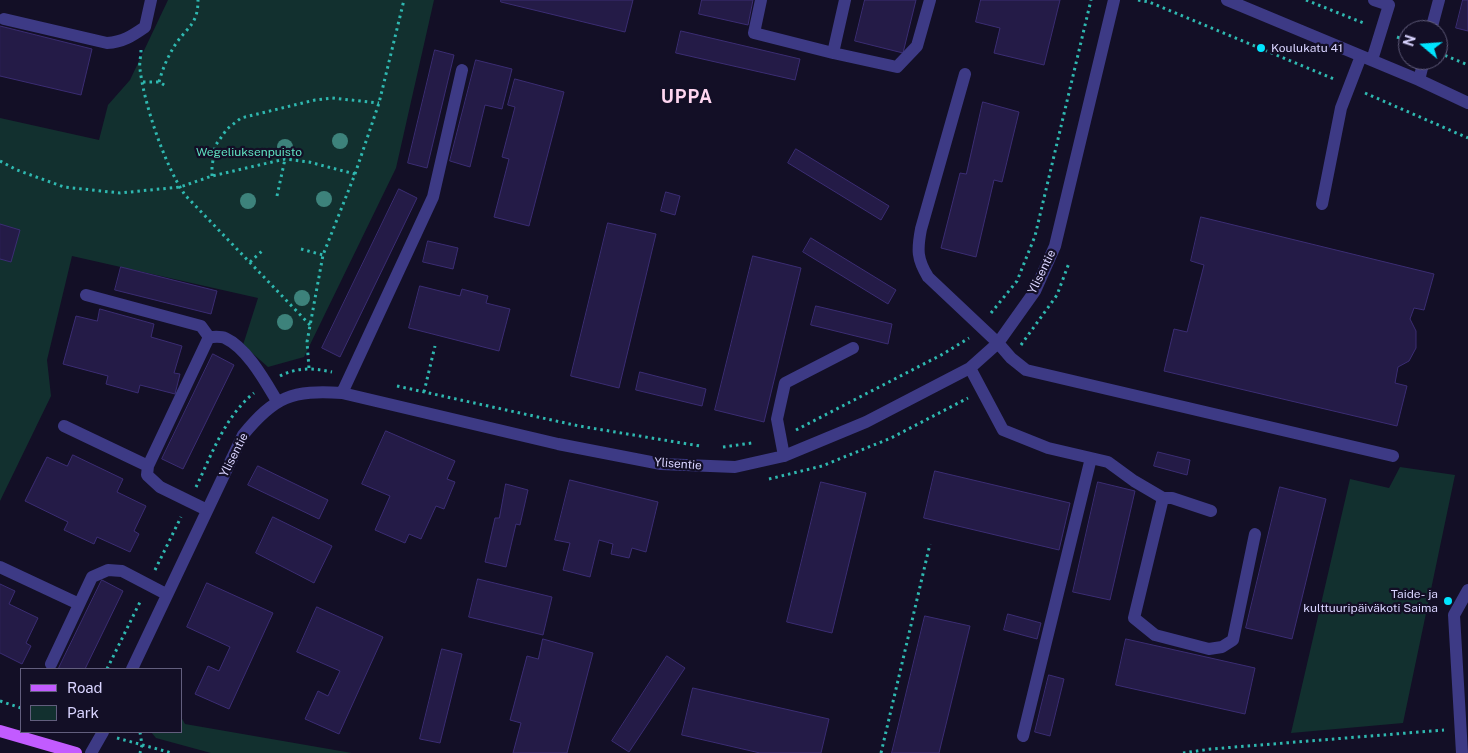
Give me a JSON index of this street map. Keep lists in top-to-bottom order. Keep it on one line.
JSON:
{"streets":{"street":["Ylisentie"]},"districts":["UPPA"],"parks":["Wegeliuksenpuisto"],"places":["Koulukatu 41","Taide- ja kulttuuripäiväkoti Saima"],"legend":["Road","Park"],"north":"left"}
